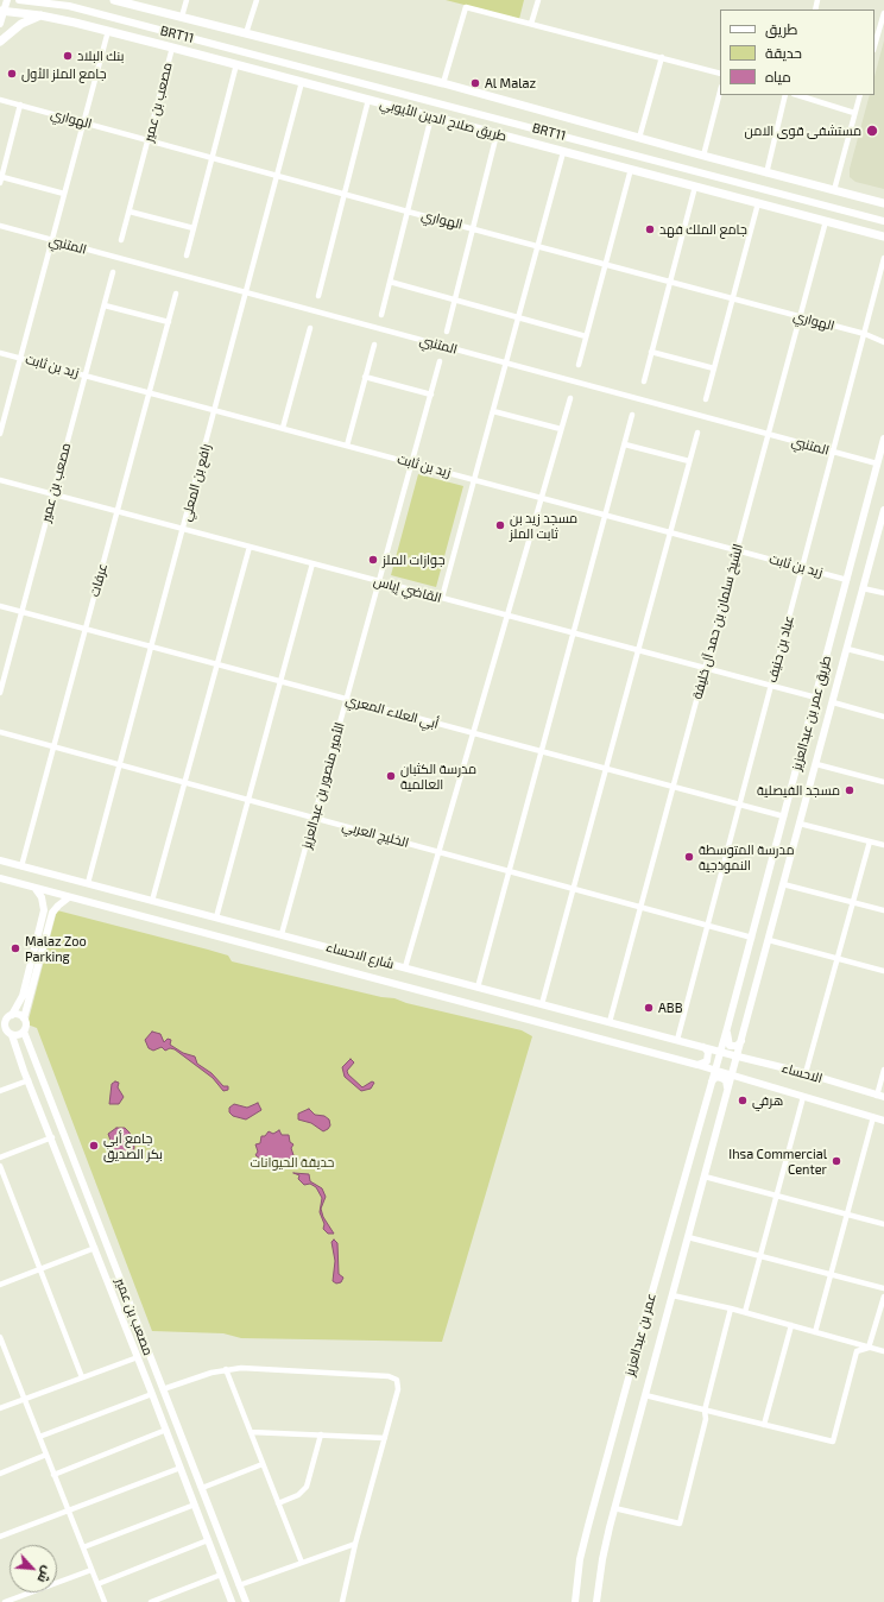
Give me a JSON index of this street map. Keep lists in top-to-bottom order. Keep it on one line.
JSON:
{"streets":{"main road":["BRT11","مصعب بن عمير","طريق صلاح الدين الأيوبي","طريق عمر بن عبدالعزيز","شارع الاحساء","الاحساء","عمر بن عبدالعزيز"],"street":["الهواري","المتنبي","زيد بن ثابت","رافع بن المعلي","عرفات","القاضي إياس","الشيخ سلمان بن حمد آل خليفة","عباد بن حنيف","أبي العلاء المعري","الأمير منصور بن عبدالعزيز","الخليج العربي"]},"crossings":[["مصعب بن عمير","الهواري"],["مصعب بن عمير","طريق صلاح الدين الأيوبي"],["مصعب بن عمير","زيد بن ثابت"],["مصعب بن عمير","القاضي إياس"],["مصعب بن عمير","أبي العلاء المعري"],["الهواري","رافع بن المعلي"],["الهواري","الشيخ سلمان بن حمد آل خليفة"],["الهواري","عباد بن حنيف"],["طريق صلاح الدين الأيوبي","رافع بن المعلي"],["طريق صلاح الدين الأيوبي","الشيخ سلمان بن حمد آل خليفة"],["المتنبي","رافع بن المعلي"],["المتنبي","الشيخ سلمان بن حمد آل خليفة"],["المتنبي","عباد بن حنيف"],["المتنبي","طريق عمر بن عبدالعزيز"],["زيد بن ثابت","رافع بن المعلي"],["زيد بن ثابت","عرفات"],["زيد بن ثابت","الشيخ سلمان بن حمد آل خليفة"],["زيد بن ثابت","عباد بن حنيف"],["زيد بن ثابت","طريق عمر بن عبدالعزيز"],["زيد بن ثابت","الأمير منصور بن عبدالعزيز"],["رافع بن المعلي","القاضي إياس"],["رافع بن المعلي","أبي العلاء المعري"],["رافع بن المعلي","الخليج العربي"],["رافع بن المعلي","شارع الاحساء"],["عرفات","القاضي إياس"],["عرفات","أبي العلاء المعري"],["عرفات","الخليج العربي"],["عرفات","شارع الاحساء"],["القاضي إياس","الشيخ سلمان بن حمد آل خليفة"],["القاضي إياس","عباد بن حنيف"],["القاضي إياس","طريق عمر بن عبدالعزيز"],["القاضي إياس","الأمير منصور بن عبدالعزيز"],["الشيخ سلمان بن حمد آل خليفة","أبي العلاء المعري"],["الشيخ سلمان بن حمد آل خليفة","الخليج العربي"],["الشيخ سلمان بن حمد آل خليفة","شارع الاحساء"],["عباد بن حنيف","أبي العلاء المعري"],["عباد بن حنيف","الخليج العربي"],["عباد بن حنيف","شارع الاحساء"],["أبي العلاء المعري","طريق عمر بن عبدالعزيز"],["أبي العلاء المعري","الأمير منصور بن عبدالعزيز"],["طريق عمر بن عبدالعزيز","الخليج العربي"],["طريق عمر بن عبدالعزيز","شارع الاحساء"],["طريق عمر بن عبدالعزيز","الاحساء"],["طريق عمر بن عبدالعزيز","عمر بن عبدالعزيز"],["الأمير منصور بن عبدالعزيز","الخليج العربي"],["الأمير منصور بن عبدالعزيز","شارع الاحساء"],["شارع الاحساء","الاحساء"],["شارع الاحساء","عمر بن عبدالعزيز"],["الاحساء","عمر بن عبدالعزيز"]],"parks":["حديقة الحيوانات"],"places":["بنك البلاد","جامع الملز الأول","Al Malaz","مستشفى قوى الامن","جامع الملك فهد","مسجد زيد بن ثابت الملز","جوازات الملز","مدرسة الكثبان العالمية","مسجد الفيصلية","مدرسة المتوسطة النموذجية","Malaz Zoo Parking","ABB","هرفي","جامع أبي بكر الصديق","Ihsa Commercial Center"],"legend":["طريق","حديقة","مياه"],"north":"bottom right"}
